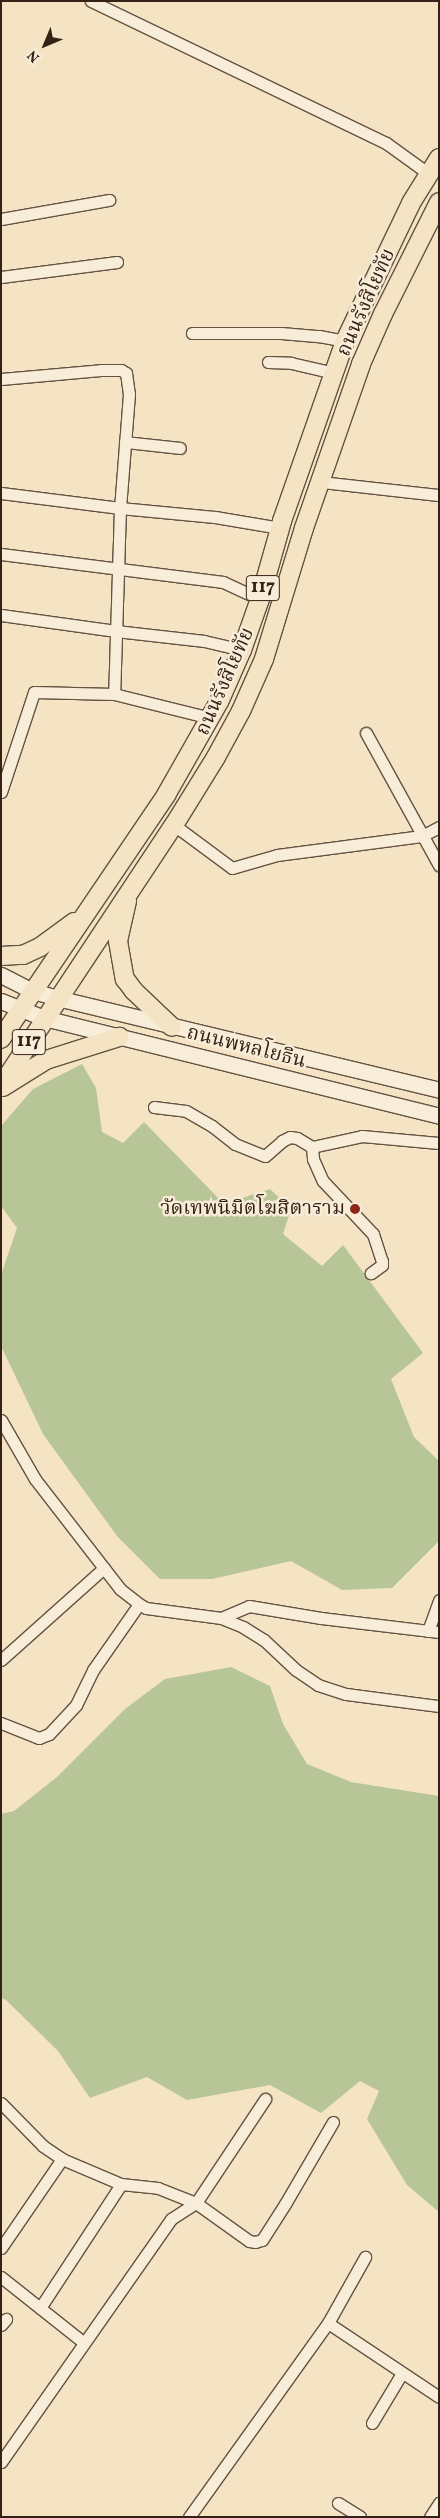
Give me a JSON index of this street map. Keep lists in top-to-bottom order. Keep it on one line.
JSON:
{"streets":{"main road":["ถนนรังสิโยทัย","117","ถนนพหลโยธิน"]},"crossings":[["ถนนรังสิโยทัย","ถนนพหลโยธิน"]],"places":["วัดเทพนิมิตโฆสิตาราม"],"north":"bottom left"}
